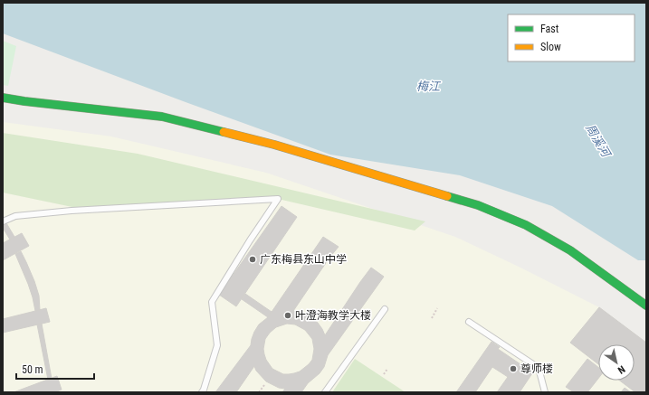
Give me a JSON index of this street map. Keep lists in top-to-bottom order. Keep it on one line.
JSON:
{"water":["梅江","周溪河"],"places":["广东梅县东山中学","叶澄海教学大楼","尊师楼"],"legend":["Fast","Slow"],"scale_bar":"50 m","north":"bottom right"}
